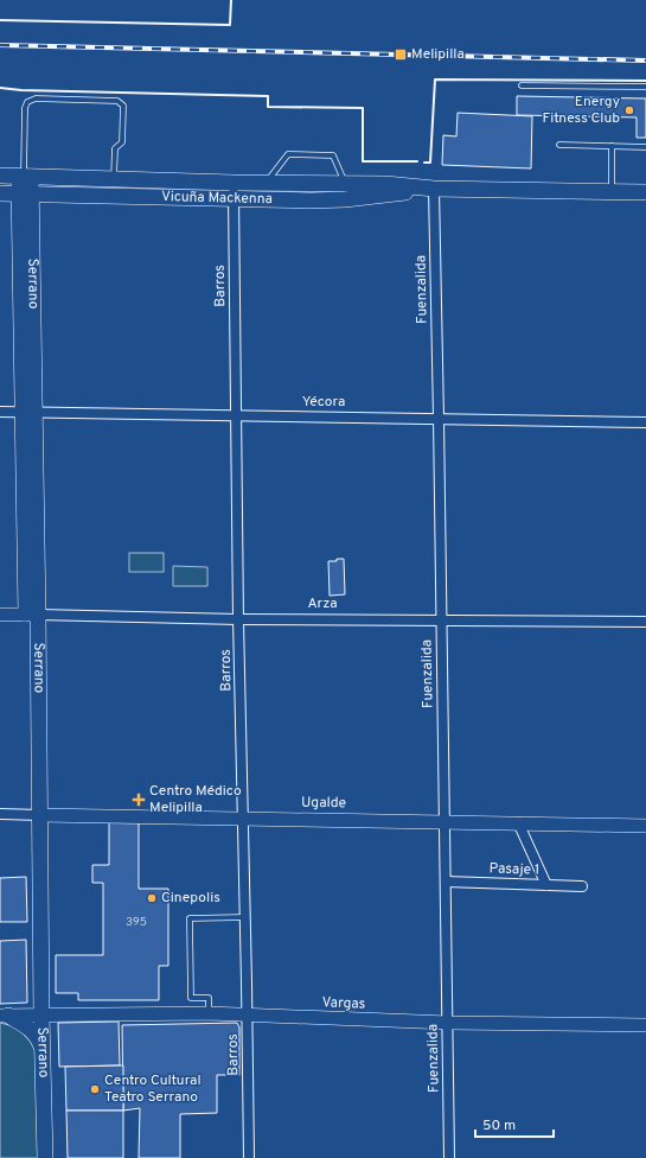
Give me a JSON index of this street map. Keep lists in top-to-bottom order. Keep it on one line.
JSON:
{"streets":{"main road":["Vicuña Mackenna","Serrano","Arza","Ugalde","Vargas"],"street":["Barros","Fuenzalida","Yécora","Pasaje 1"]},"crossings":[["Vicuña Mackenna","Serrano"],["Vicuña Mackenna","Barros"],["Vicuña Mackenna","Fuenzalida"],["Serrano","Yécora"],["Serrano","Arza"],["Serrano","Ugalde"],["Serrano","Vargas"],["Barros","Yécora"],["Barros","Arza"],["Barros","Ugalde"],["Barros","Vargas"],["Fuenzalida","Yécora"],["Fuenzalida","Arza"],["Fuenzalida","Ugalde"],["Fuenzalida","Pasaje 1"],["Fuenzalida","Vargas"]],"places":{"transit":["Melipilla"],"other":["Energy Fitness Club","Cinepolis","Centro Cultural Teatro Serrano"],"health":["Centro Médico Melipilla"]},"house_numbers":["395"],"scale_bar":"50 m"}
